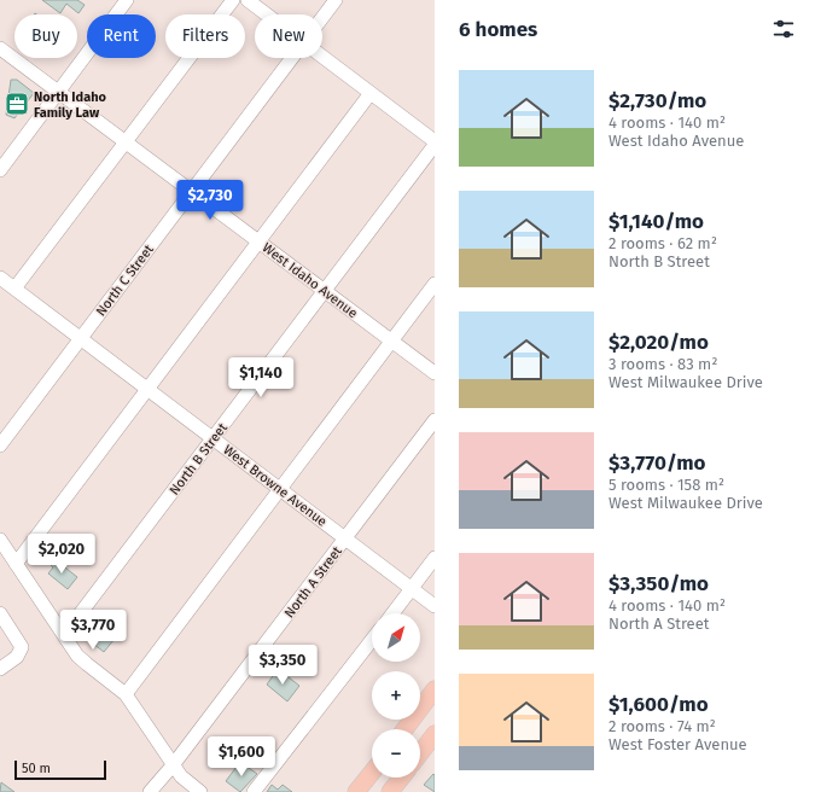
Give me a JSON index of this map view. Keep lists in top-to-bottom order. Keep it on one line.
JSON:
{"streets":{"street":["North C Street","West Idaho Avenue","North B Street","West Browne Avenue","North A Street"]},"crossings":[["North C Street","West Idaho Avenue"],["North C Street","West Browne Avenue"],["West Idaho Avenue","North B Street"],["North B Street","West Browne Avenue"],["West Browne Avenue","North A Street"]],"places":{"office":["North Idaho Family Law"]},"scale_bar":"50 m","north":"top right","page":{"heading":"6 homes","chip":["Buy","Rent","Filters","New"],"list":[{"name":"$2,730/mo","note":"4 rooms · 140 m² · West Idaho Avenue"},{"name":"$1,140/mo","note":"2 rooms · 62 m² · North B Street"},{"name":"$2,020/mo","note":"3 rooms · 83 m² · West Milwaukee Drive"},{"name":"$3,770/mo","note":"5 rooms · 158 m² · West Milwaukee Drive"},{"name":"$3,350/mo","note":"4 rooms · 140 m² · North A Street"},{"name":"$1,600/mo","note":"2 rooms · 74 m² · West Foster Avenue"}],"price":["$2,730","$1,140","$2,020","$3,770","$3,350","$1,600"],"map_buttons":["+","−"],"scale":"50 m"}}
